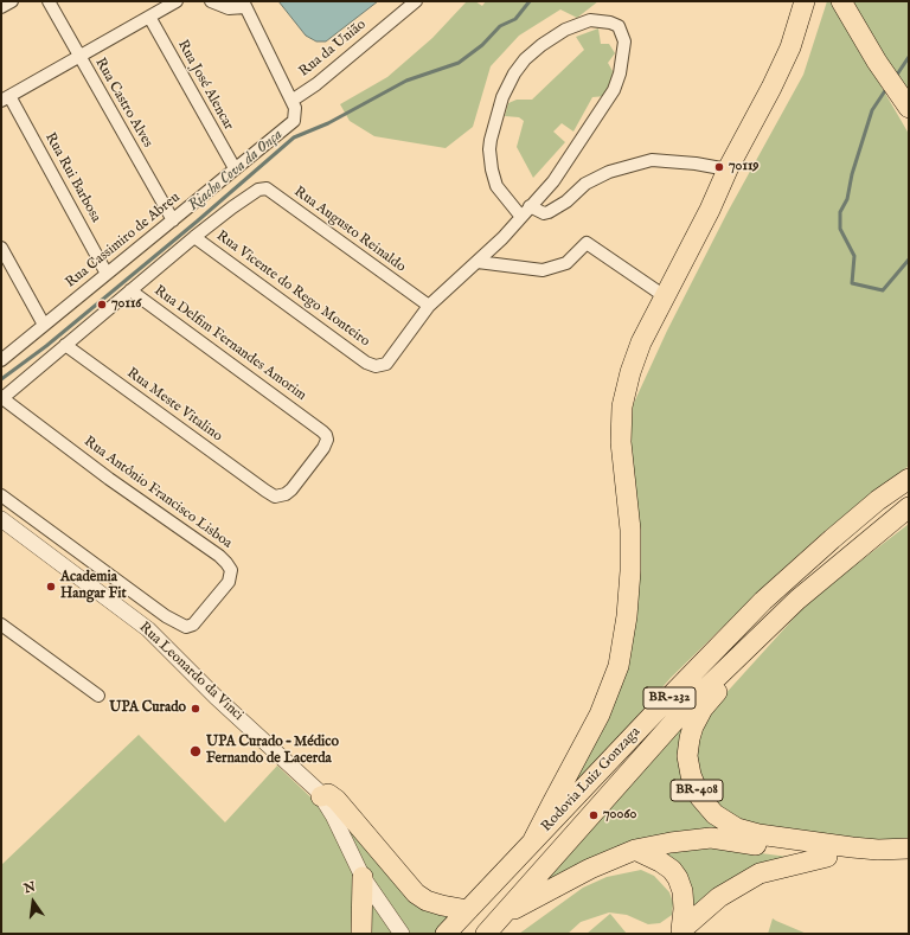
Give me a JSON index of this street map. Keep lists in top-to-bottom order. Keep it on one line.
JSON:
{"streets":{"highway":["BR-232","Rodovia Luiz Gonzaga","BR-408"],"street":["Rua da União","Rua José Alencar","Rua Castro Alves","Rua Rui Barbosa","Rua Augusto Reinaldo","Rua Cassimiro de Abreu","Rua Vicente do Rego Monteiro","Rua Delfim Fernandes Amorim","Rua Meste Vitalino","Rua Antônio Francisco Lisboa","Rua Leonardo da Vinci"]},"crossings":[["Rua da União","Rua Cassimiro de Abreu"],["Rua José Alencar","Rua Cassimiro de Abreu"],["Rua Castro Alves","Rua Cassimiro de Abreu"],["Rua Rui Barbosa","Rua Cassimiro de Abreu"],["Rua Augusto Reinaldo","Rua Vicente do Rego Monteiro"],["Rua Delfim Fernandes Amorim","Rua Meste Vitalino"],["Rodovia Luiz Gonzaga","BR-408"]],"water":["Riacho Cova da Onça"],"places":["70119","70116","Academia Hangar Fit","UPA Curado","UPA Curado – Médico Fernando de Lacerda","70060"],"north":"top"}
